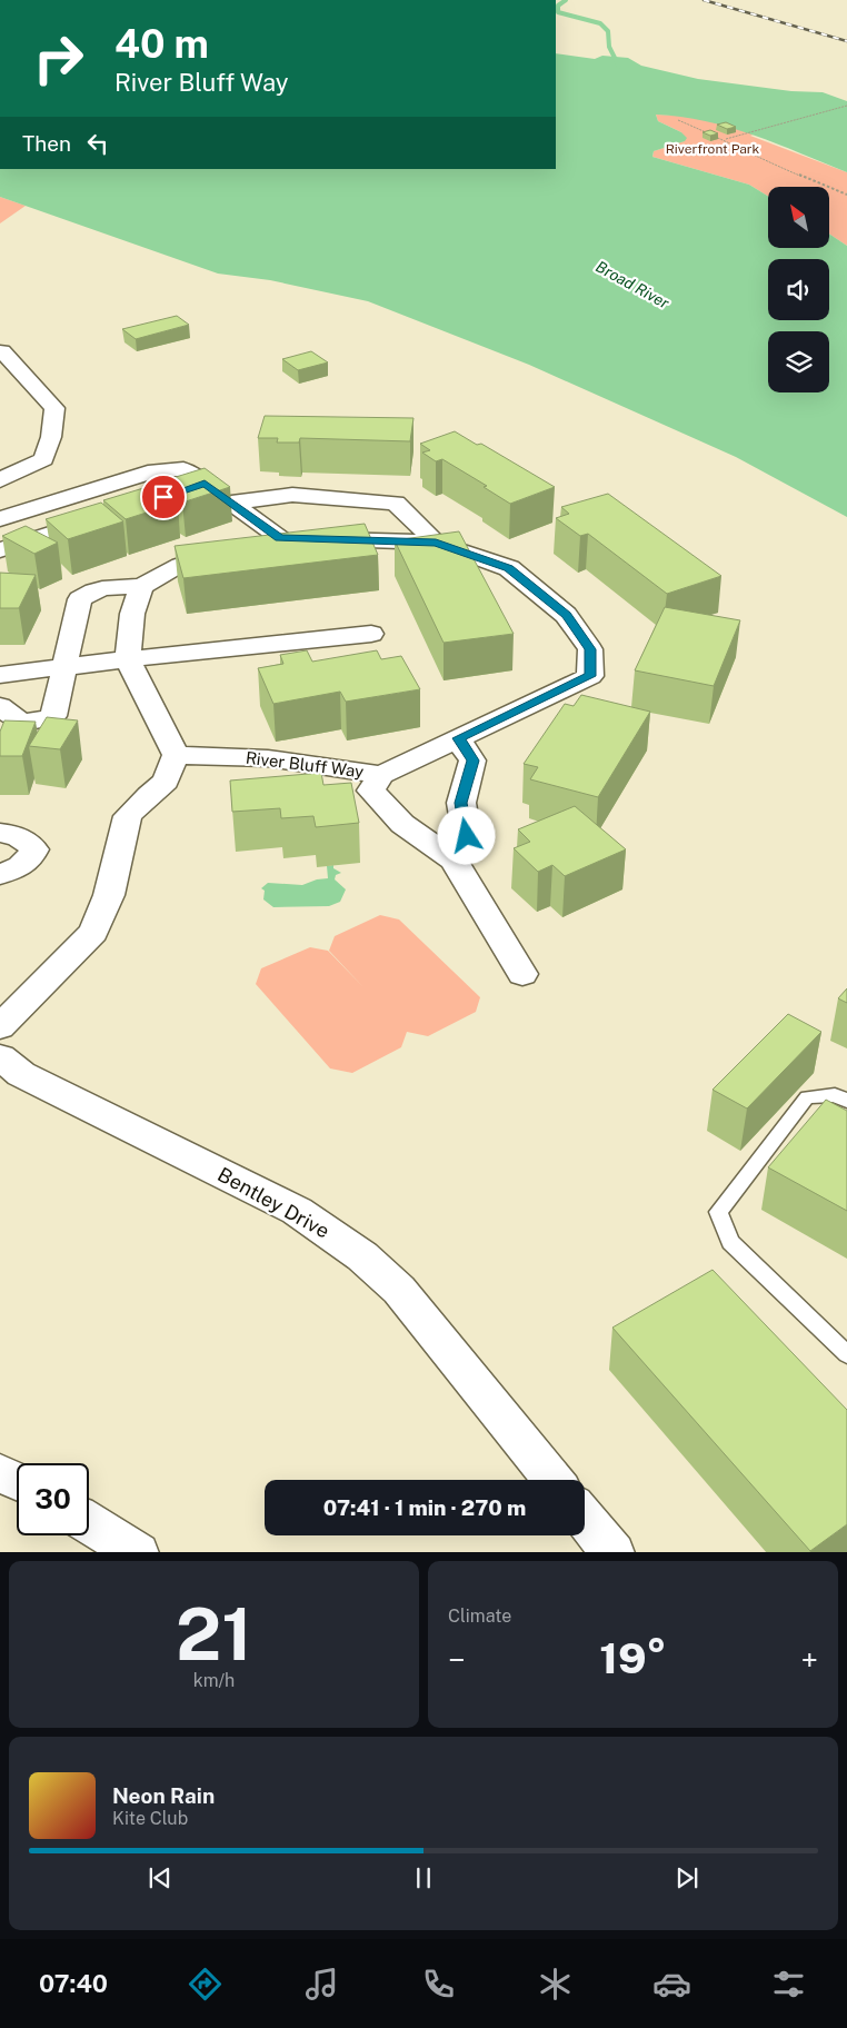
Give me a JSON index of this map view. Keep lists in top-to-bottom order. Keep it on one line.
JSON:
{"streets":{"street":["River Bluff Way","Bentley Drive"]},"water":["Broad River"],"parks":["Riverfront Park"],"north":"top left","page":{"turn":["40 m","River Bluff Way"],"then":"Then","limit":"30","trip":"07:41 · 1 min · 270 m","tile":[["21","km/h"],"Climate"],"heat":["−","19°","+"],"song":["Neon Rain","Kite Club"],"tabs":"07:40"}}
